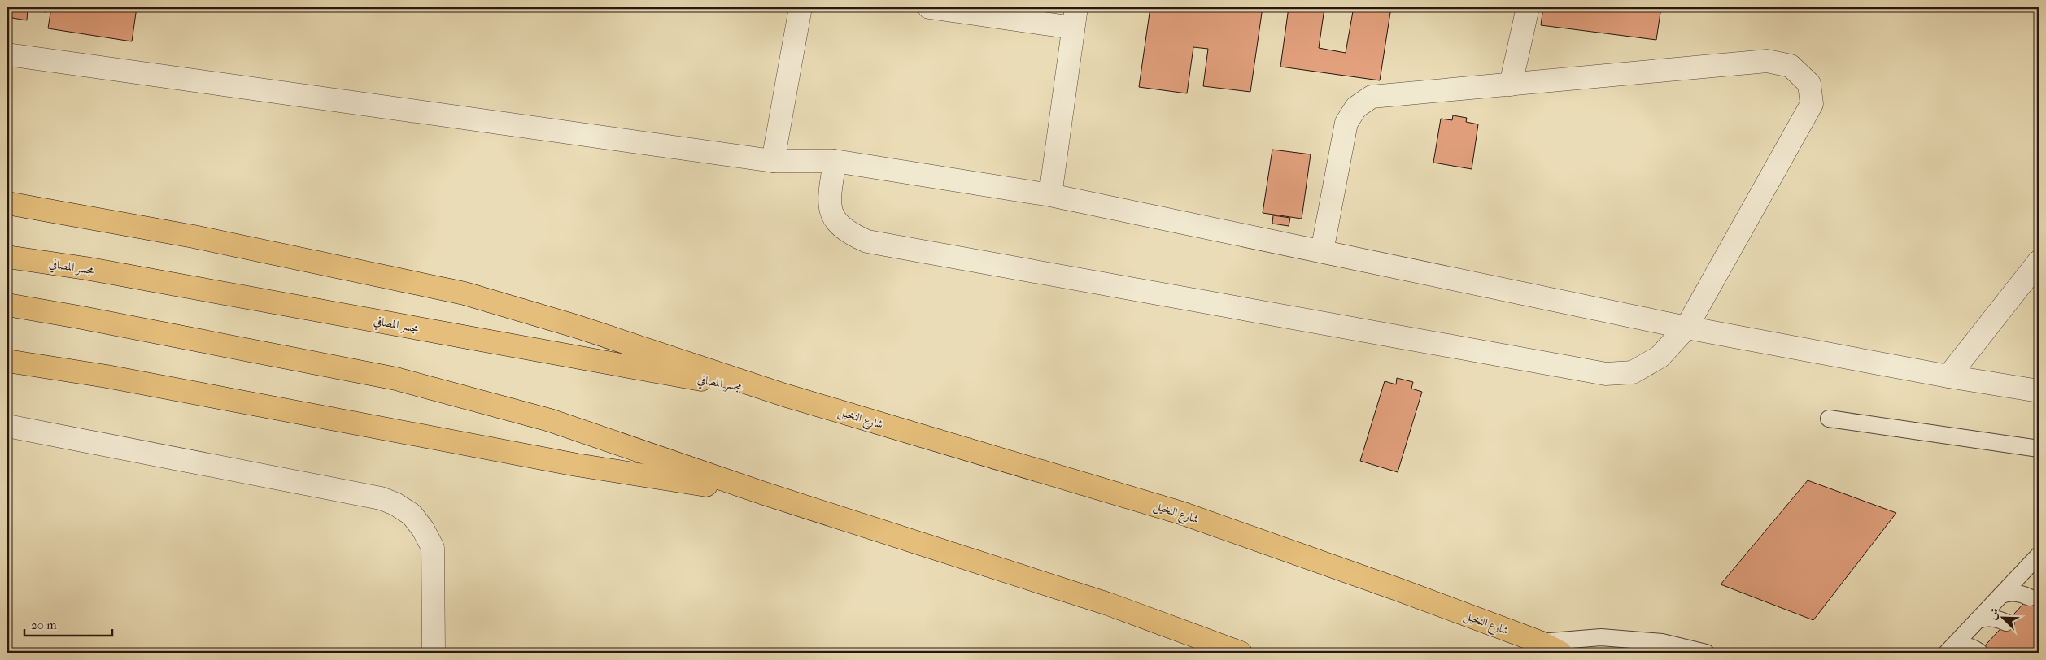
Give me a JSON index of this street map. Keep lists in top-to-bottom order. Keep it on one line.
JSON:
{"streets":{"highway":["مجسر المصافي","شارع النخيل"]},"crossings":[["مجسر المصافي","شارع النخيل"]],"scale_bar":"20 m","north":"top left"}
